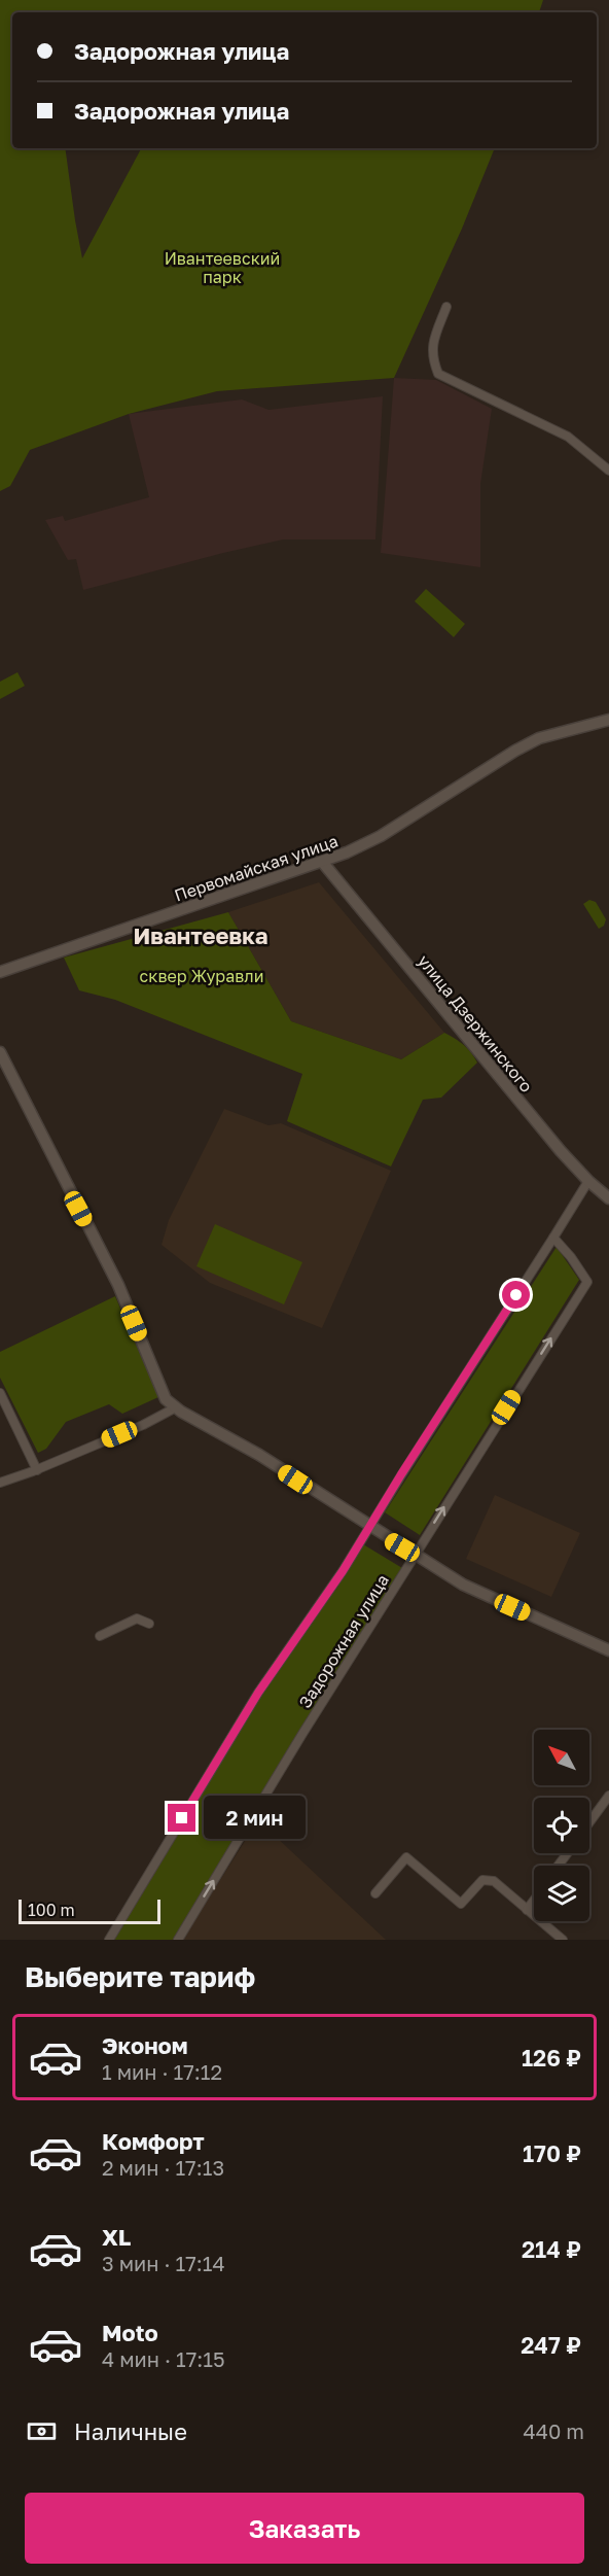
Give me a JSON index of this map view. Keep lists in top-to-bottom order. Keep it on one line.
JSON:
{"streets":{"street":["Первомайская улица","улица Дзержинского","Задорожная улица"]},"crossings":[["Первомайская улица","улица Дзержинского"]],"districts":["Ивантеевка"],"parks":["Ивантеевский парк","сквер Журавли"],"scale_bar":"100 m","north":"top left","page":{"banner":["Задорожная улица","Задорожная улица"],"bubble":"2 мин","scale":"100 m","heading":"Выберите тариф","list":[{"name":"Эконом","note":"1 мин · 17:12","value":"126 ₽"},{"name":"Комфорт","note":"2 мин · 17:13","value":"170 ₽"},{"name":"XL","note":"3 мин · 17:14","value":"214 ₽"},{"name":"Moto","note":"4 мин · 17:15","value":"247 ₽"}],"pay":["Наличные","440 m"],"buttons":"Заказать"}}
